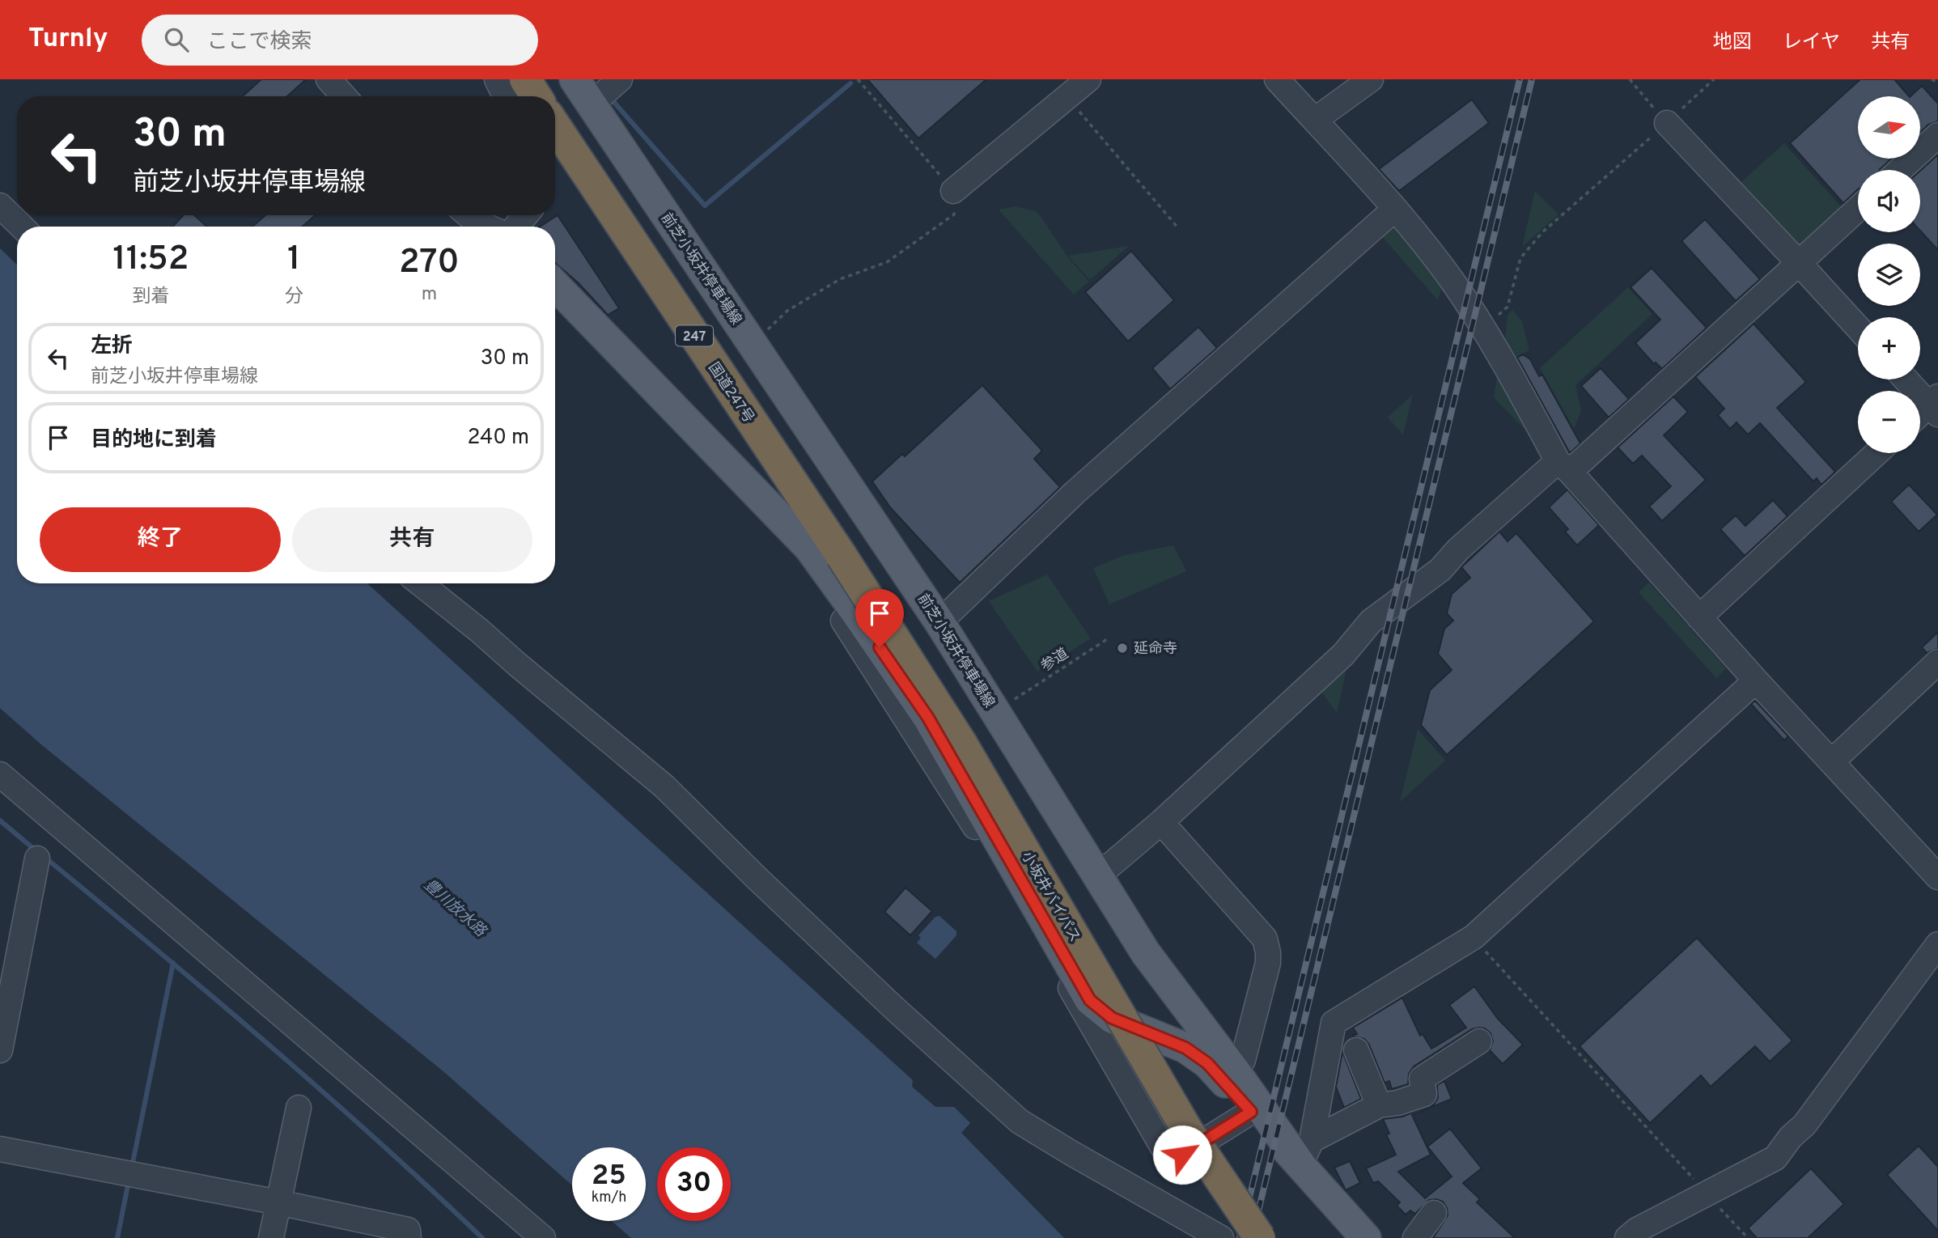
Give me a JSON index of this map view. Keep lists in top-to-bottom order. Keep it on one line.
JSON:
{"streets":{"highway":["247","国道247号","小坂井バイパス"],"main road":["前芝小坂井停車場線"],"path":["参道"]},"crossings":[["国道247号","小坂井バイパス"]],"water":["豊川放水路"],"places":["延命寺"],"north":"right","page":{"header":"Turnly","search":"ここで検索","nav":["地図","レイヤ","共有"],"map_buttons":["+","−"],"turn":["30 m","前芝小坂井停車場線"],"eta":["11:52","到着","1","分","270","m"],"list":[{"name":"左折","note":"前芝小坂井停車場線","value":"30 m"},{"name":"目的地に到着","value":"240 m"}],"buttons":["終了","共有"],"speed":"25 km/h","limit":"30"}}
